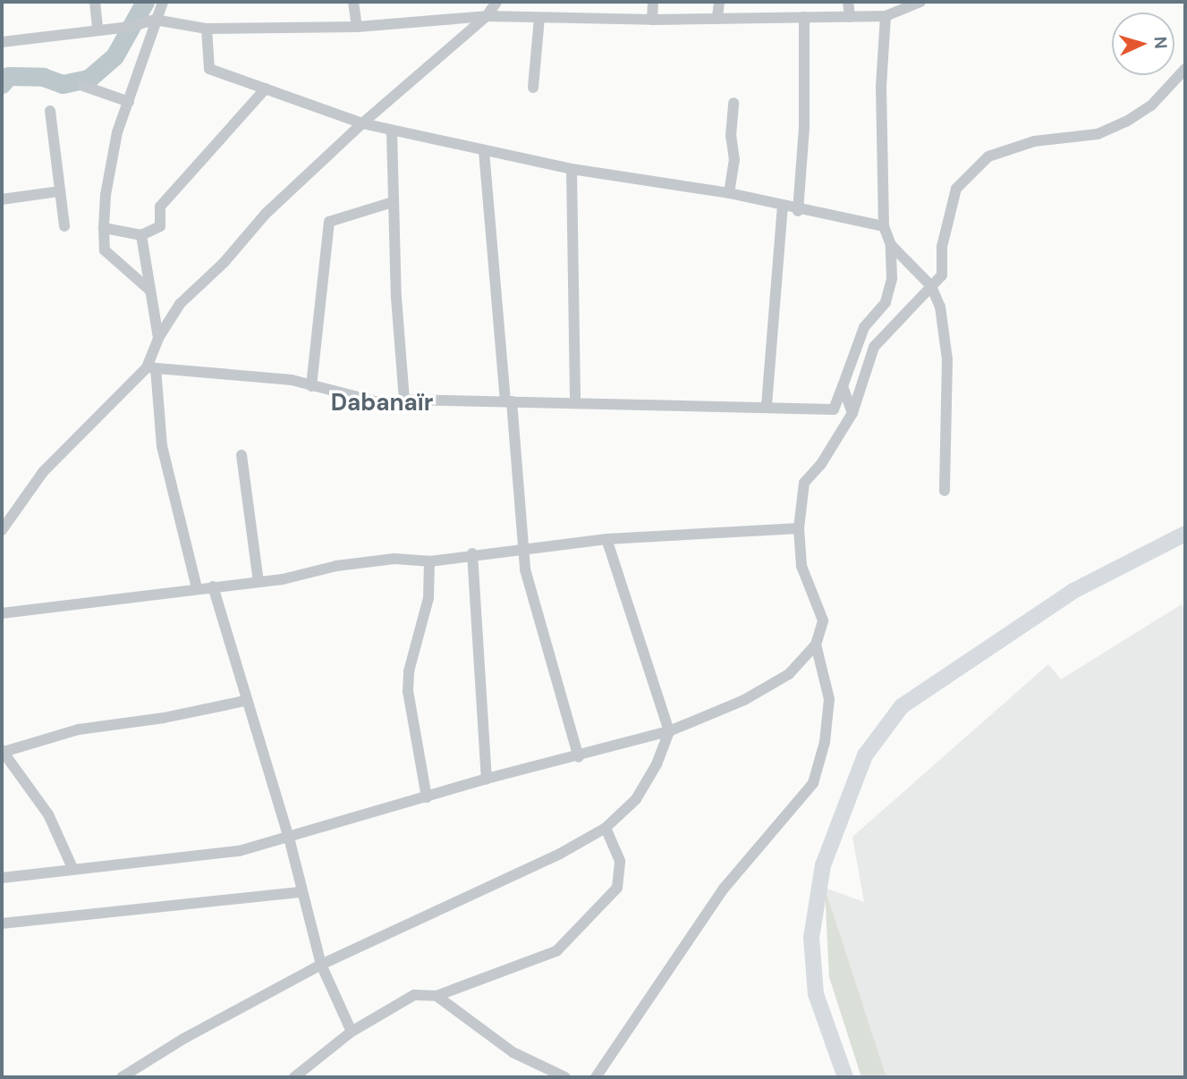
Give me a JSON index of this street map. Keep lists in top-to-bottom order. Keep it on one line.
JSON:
{"districts":["Dabanaïr"],"north":"right"}
